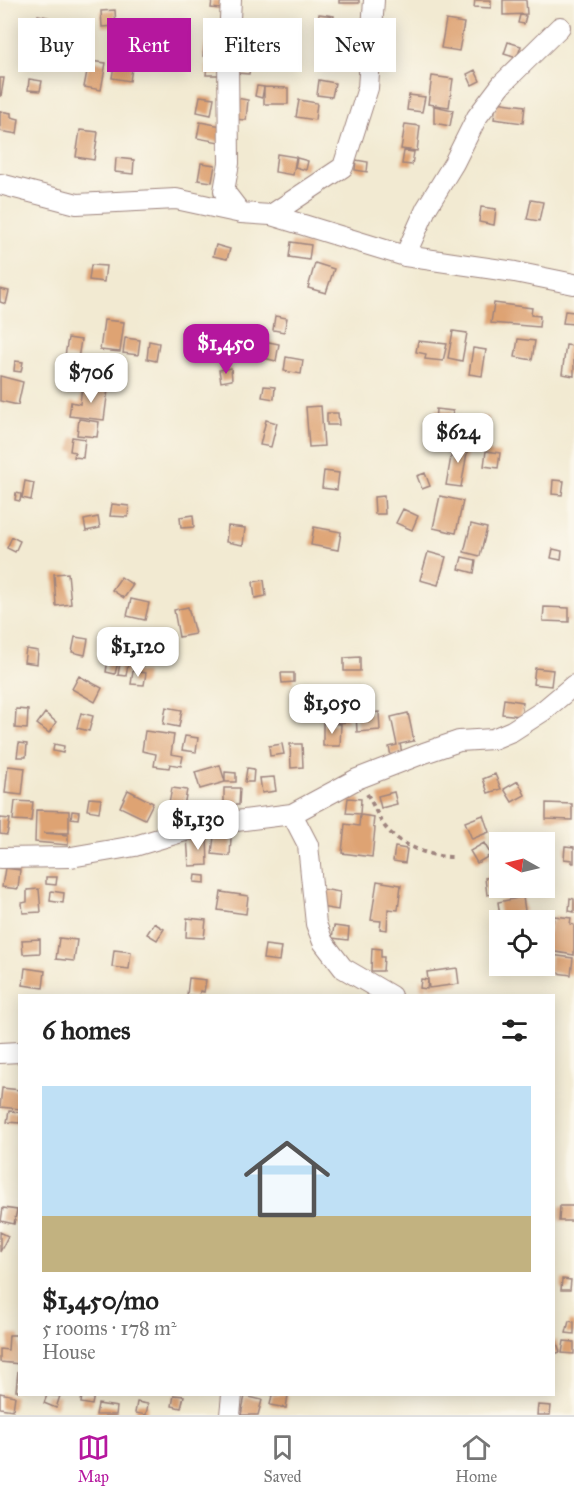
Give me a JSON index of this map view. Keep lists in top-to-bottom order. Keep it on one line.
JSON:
{"north":"left","page":{"chip":["Buy","Rent","Filters","New"],"price":["$1,450","$706","$624","$1,120","$1,050","$1,130"],"heading":"6 homes","list":[{"name":"$1,450/mo","note":"5 rooms · 178 m² · House"}],"tabs":["Map","Saved","Home"]}}
